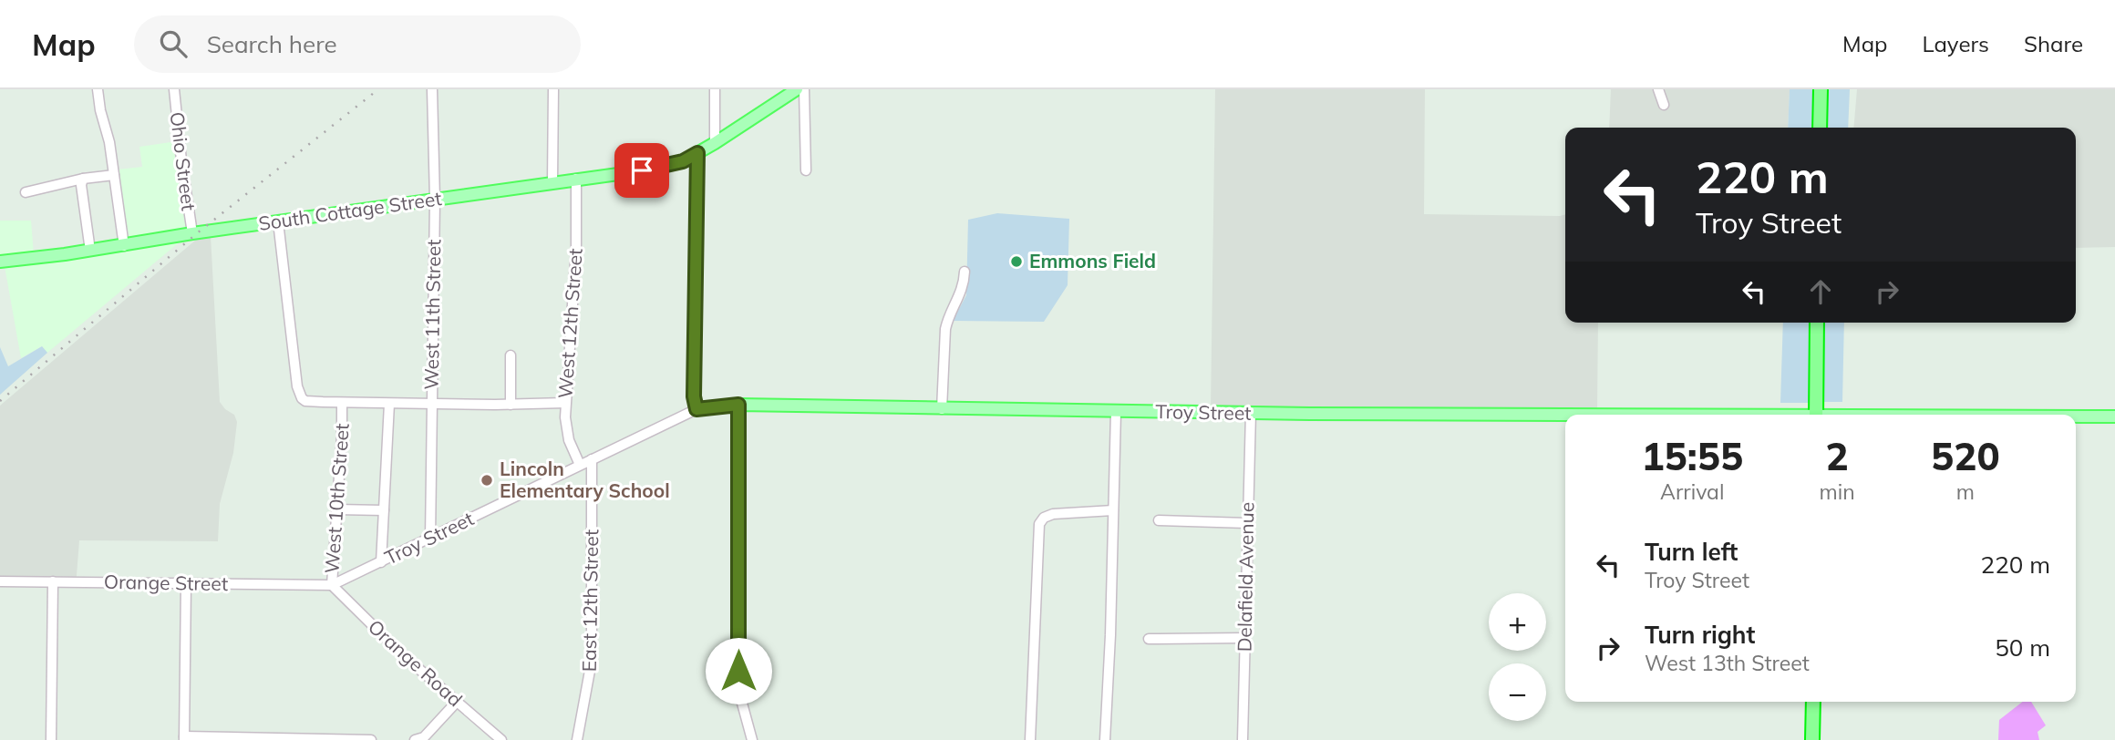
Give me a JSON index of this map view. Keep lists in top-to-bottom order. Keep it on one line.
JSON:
{"streets":{"main road":["South Cottage Street","Troy Street"],"street":["Ohio Street","West 11th Street","West 12th Street","West 10th Street","Delafield Avenue","Orange Street","East 12th Street","Orange Road"]},"crossings":[["Ohio Street","South Cottage Street"],["South Cottage Street","West 11th Street"],["South Cottage Street","West 12th Street"],["South Cottage Street","West 10th Street"],["West 11th Street","Troy Street"],["West 12th Street","Troy Street"],["Troy Street","West 10th Street"],["Troy Street","Delafield Avenue"],["Troy Street","Orange Street"],["Troy Street","East 12th Street"],["Troy Street","Orange Road"],["West 10th Street","Orange Street"],["West 10th Street","Orange Road"],["Orange Street","Orange Road"]],"places":["Emmons Field","Lincoln Elementary School"],"page":{"header":"Map","search":"Search here","nav":["Map","Layers","Share"],"turn":["220 m","Troy Street"],"eta":["15:55","Arrival","2","min","520","m"],"list":[{"name":"Turn left","note":"Troy Street","value":"220 m"},{"name":"Turn right","note":"West 13th Street","value":"50 m"}],"map_buttons":["+","−"]}}
